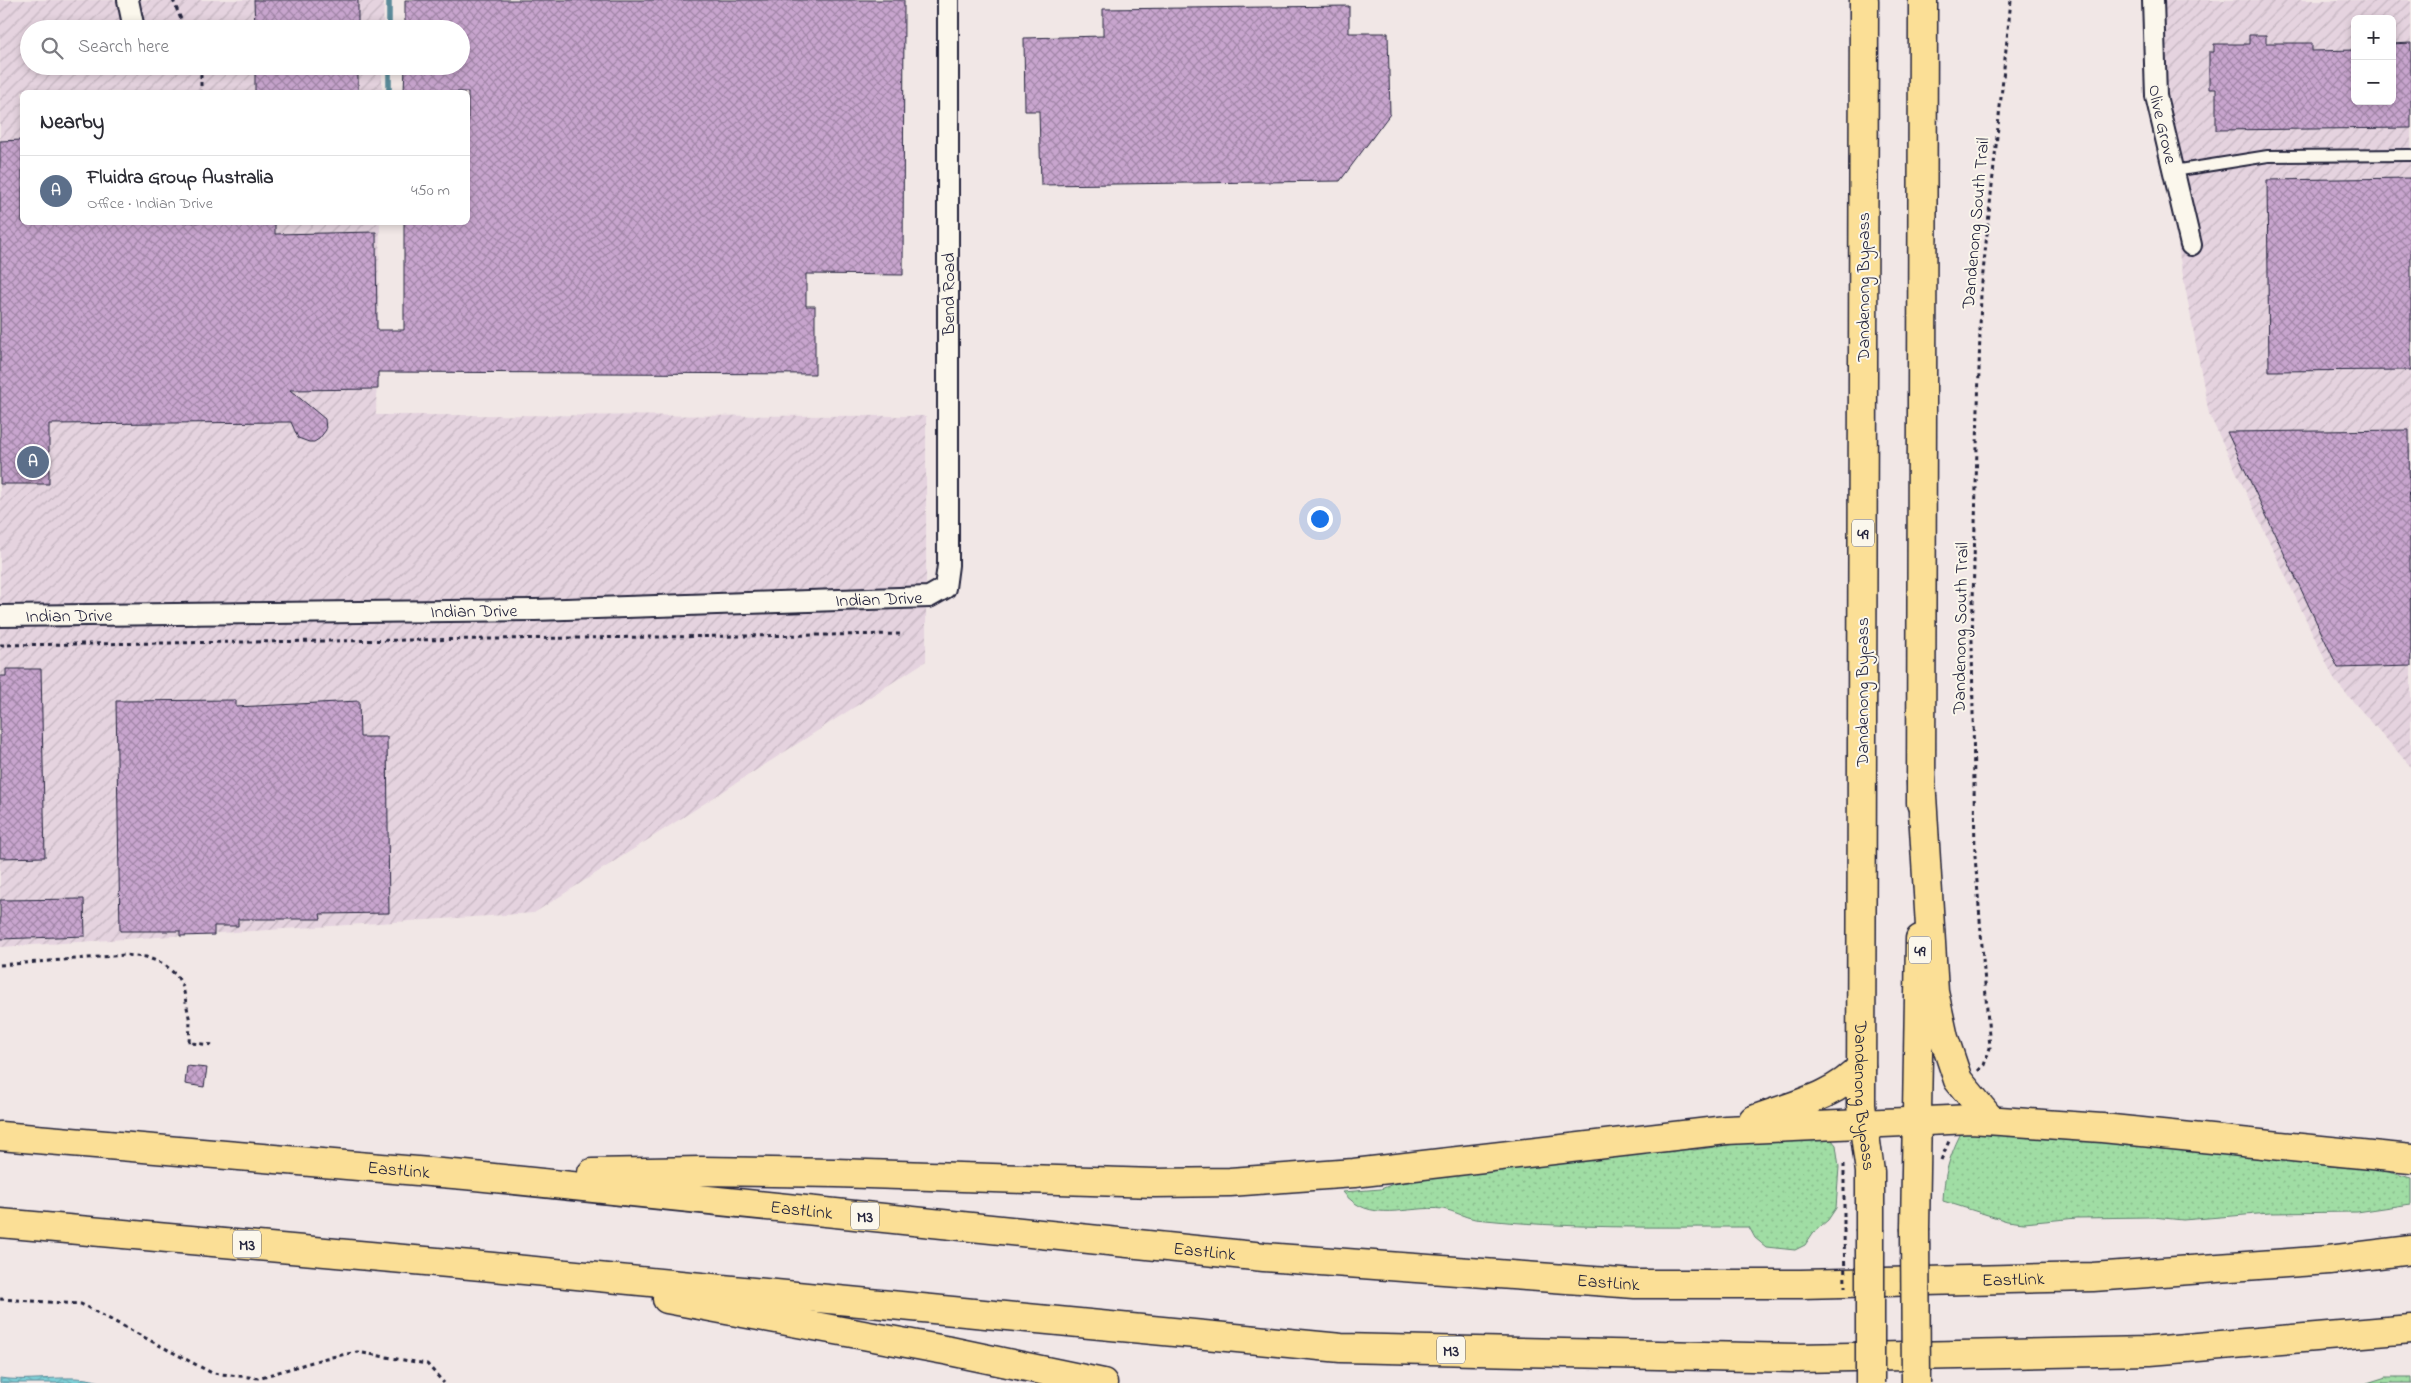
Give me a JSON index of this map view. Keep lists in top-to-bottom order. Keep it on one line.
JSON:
{"streets":{"highway":["Dandenong Bypass","49","EastLink","M3"],"street":["Olive Grove","Bend Road","Indian Drive"],"path":["Dandenong South Trail"]},"crossings":[["Bend Road","Indian Drive"]],"page":{"map_buttons":["+","−"],"search":"Search here","heading":"Nearby","list":[{"mark":"A","name":"Fluidra Group Australia","note":"Office · Indian Drive","value":"450 m"}],"pins":"A"}}
